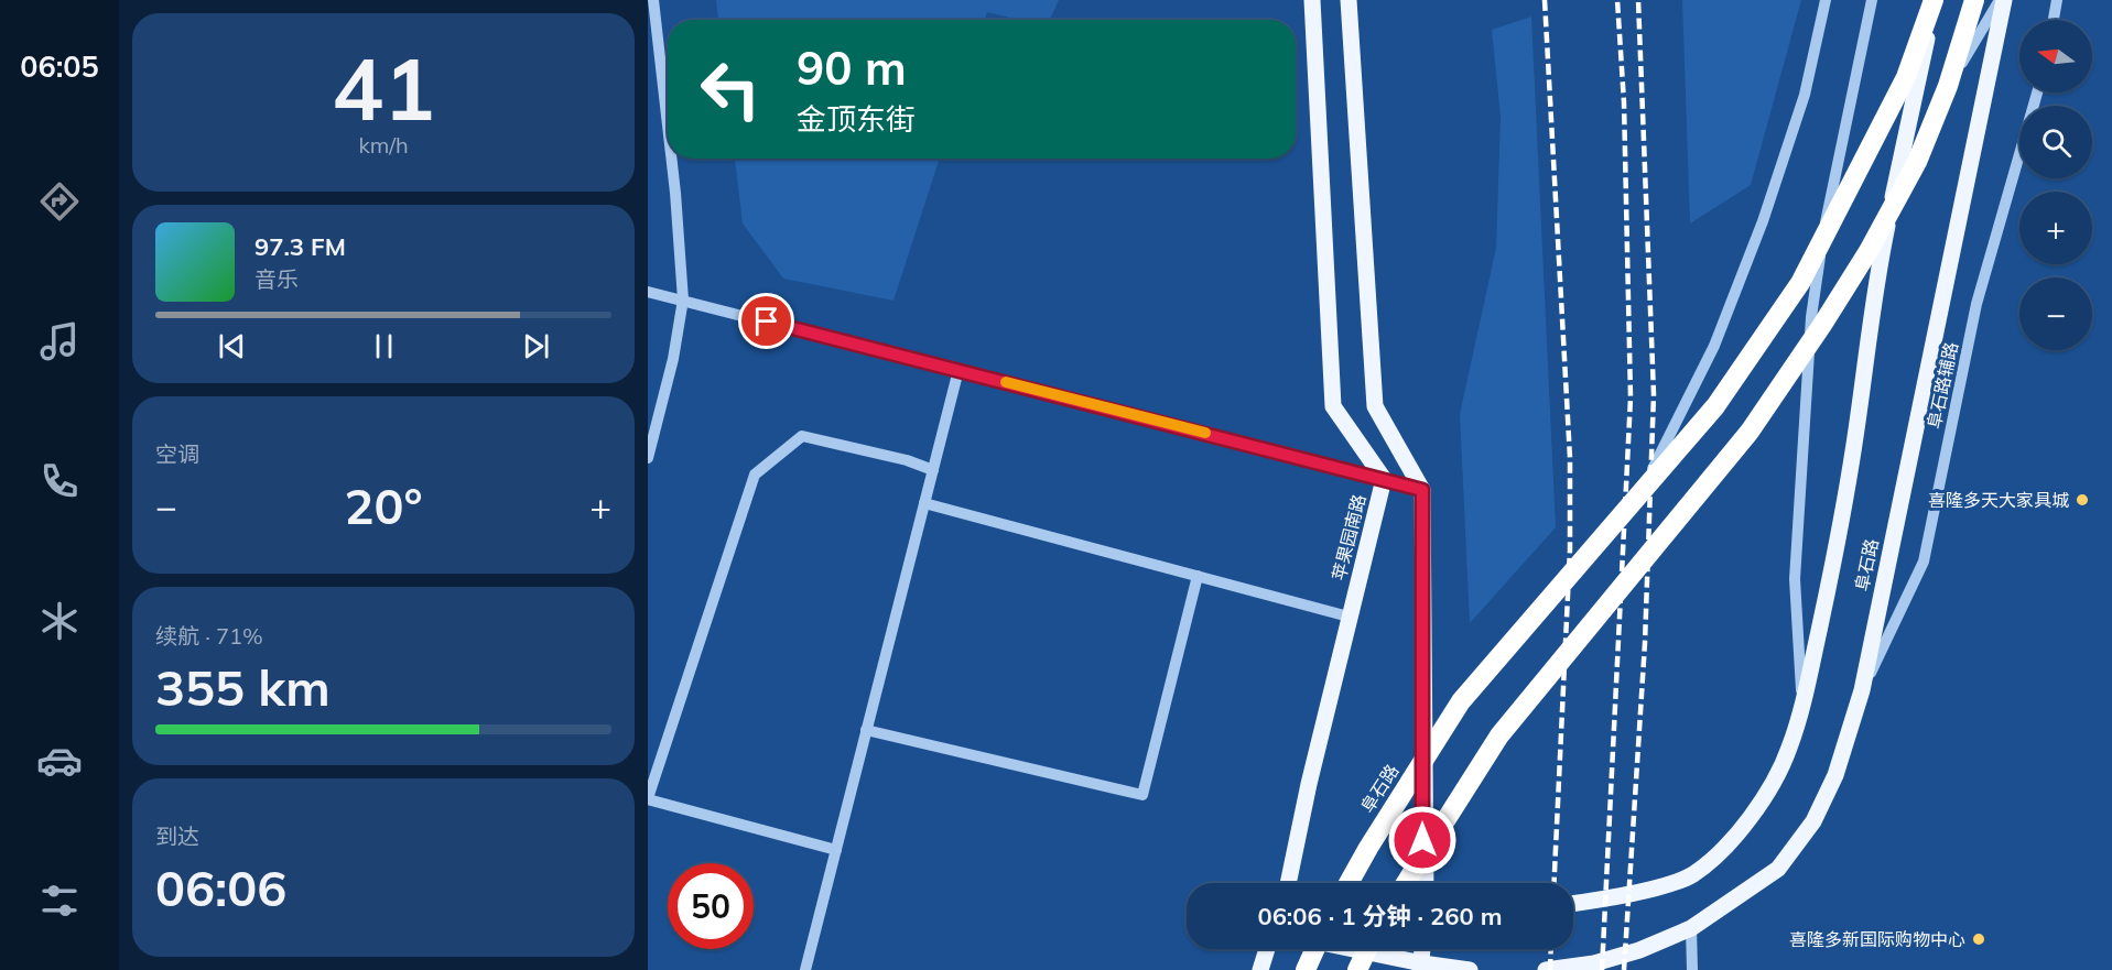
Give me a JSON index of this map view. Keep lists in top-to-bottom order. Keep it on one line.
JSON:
{"streets":{"highway":["阜石路"],"main road":["苹果园南路"],"street":["阜石路辅路"]},"crossings":[["阜石路辅路","阜石路"]],"places":["喜隆多天大家具城","喜隆多新国际购物中心"],"north":"left","page":{"tabs":"06:05","tile":[["41","km/h"],"空调",["续航 · 71%","355 km"],["到达","06:06"]],"map_buttons":["+","−"],"turn":["90 m","金顶东街"],"song":["97.3 FM","音乐"],"heat":["−","20°","+"],"limit":"50","trip":"06:06 · 1 分钟 · 260 m"}}
